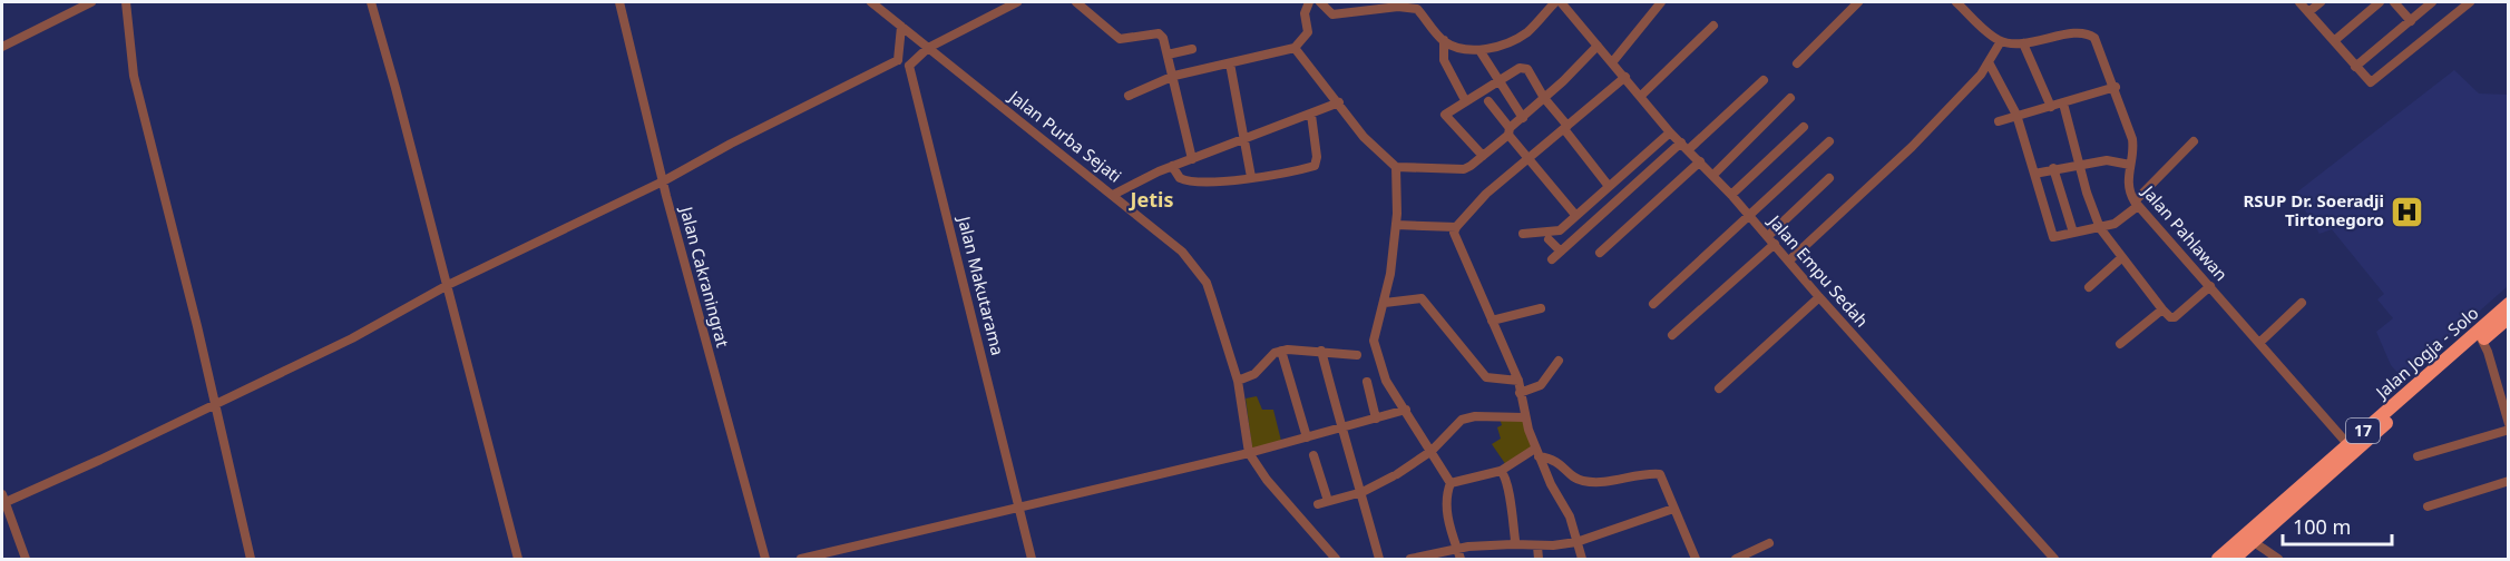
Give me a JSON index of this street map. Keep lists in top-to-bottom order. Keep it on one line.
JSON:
{"streets":{"highway":["Jalan Jogja - Solo","17"],"street":["Jalan Purba Sejati","Jalan Pahlawan","Jalan Empu Sedah","Jalan Cakraningrat","Jalan Makutarama"]},"crossings":[["Jalan Pahlawan","Jalan Jogja - Solo"]],"districts":["Jetis"],"places":{"hospital":["RSUP Dr. Soeradji Tirtonegoro"]},"scale_bar":"100 m"}
